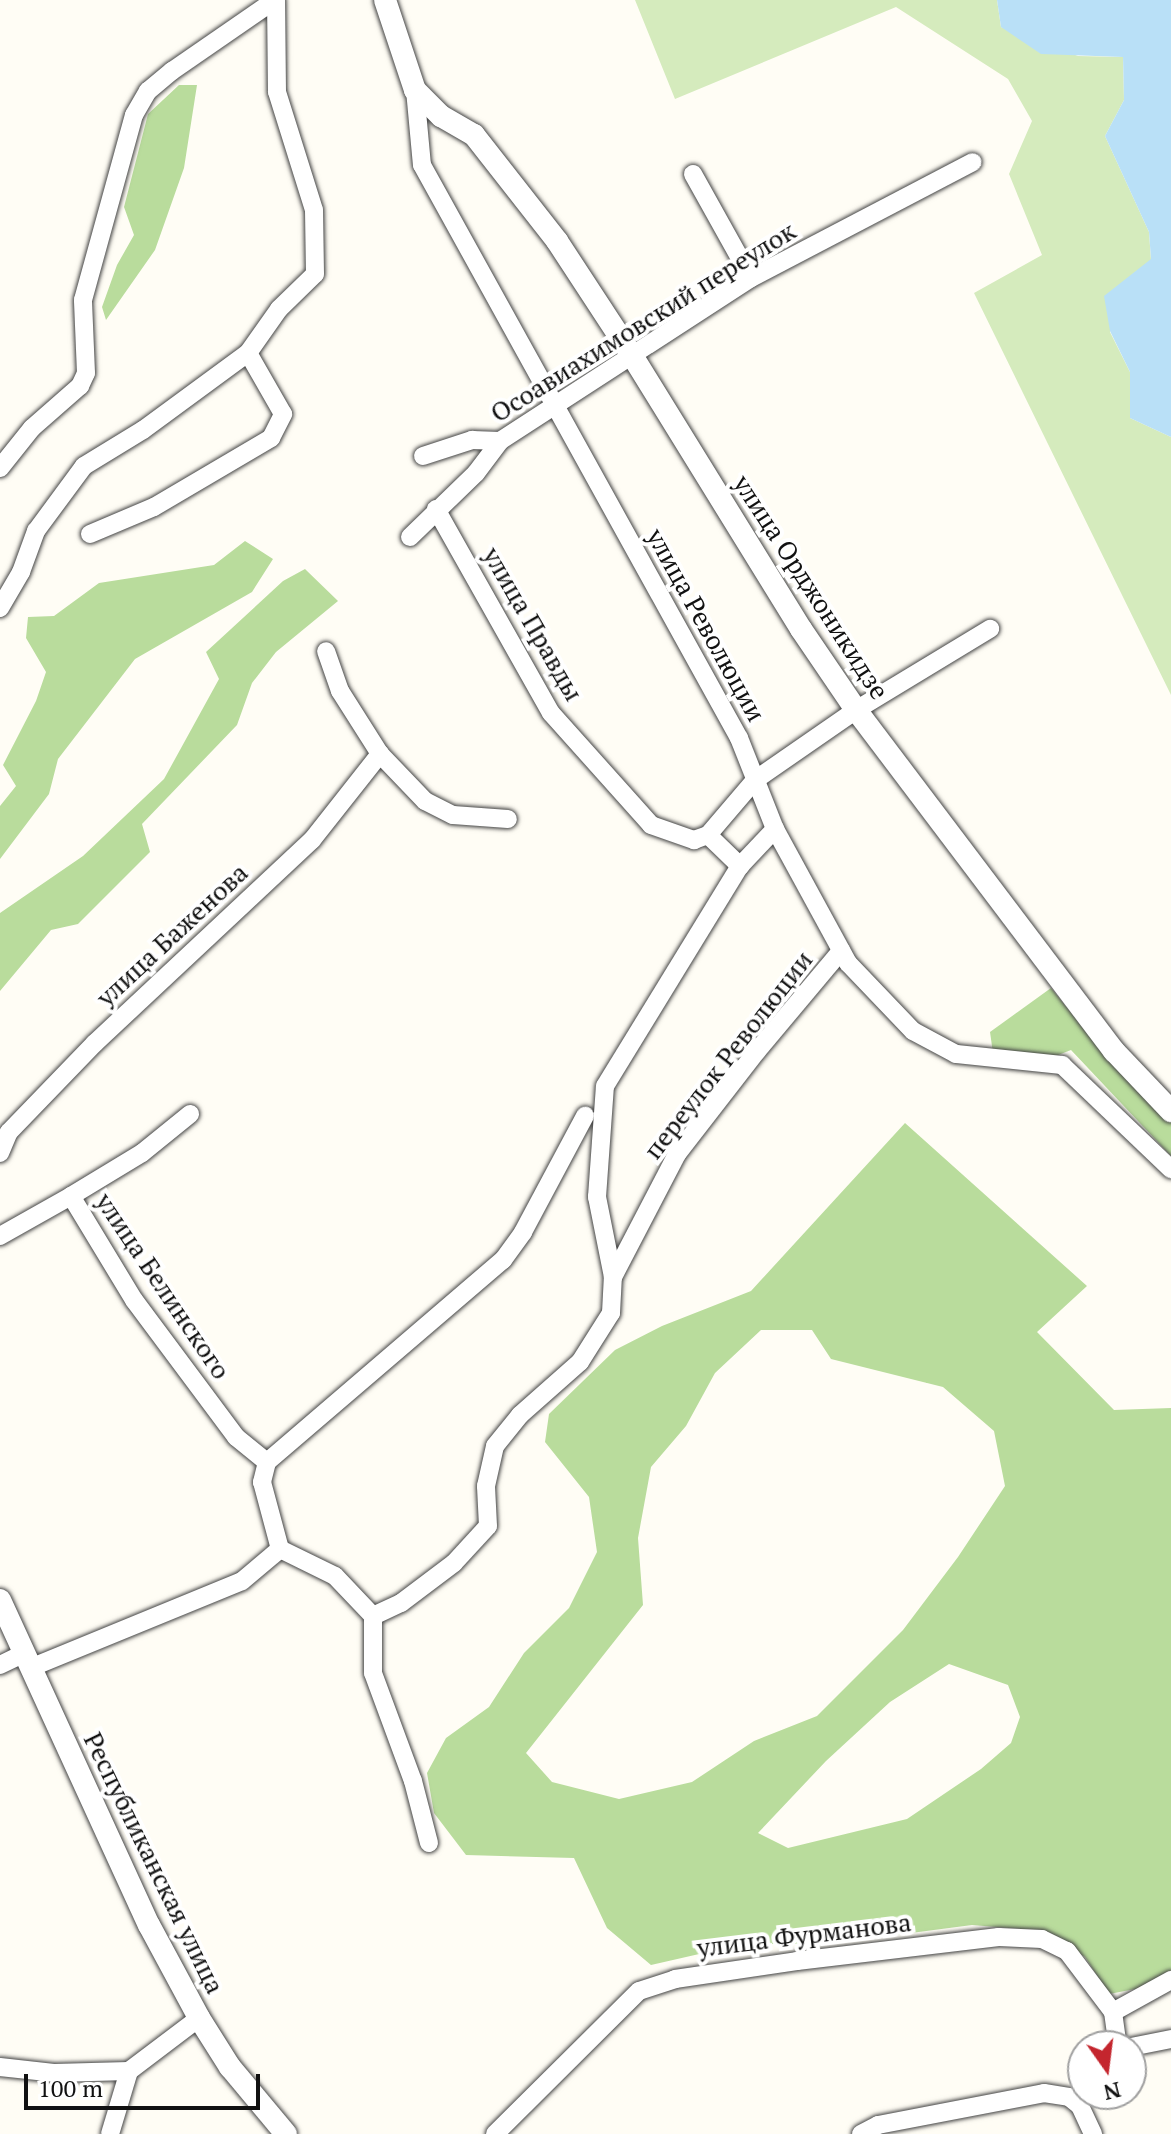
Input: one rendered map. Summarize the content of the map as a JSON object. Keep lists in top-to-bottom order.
{
  "streets": {
    "street": [
      "Осоавиахимовский переулок",
      "улица Орджоникидзе",
      "улица Правды",
      "улица Революции",
      "улица Баженова",
      "переулок Революции",
      "улица Белинского",
      "Республиканская улица",
      "улица Фурманова"
    ]
  },
  "crossings": [
    ["Осоавиахимовский переулок", "улица Орджоникидзе"],
    ["Осоавиахимовский переулок", "улица Правды"],
    ["Осоавиахимовский переулок", "улица Революции"],
    ["улица Орджоникидзе", "улица Революции"],
    ["улица Революции", "переулок Революции"]
  ],
  "scale_bar": "100 m",
  "north": "bottom"
}
